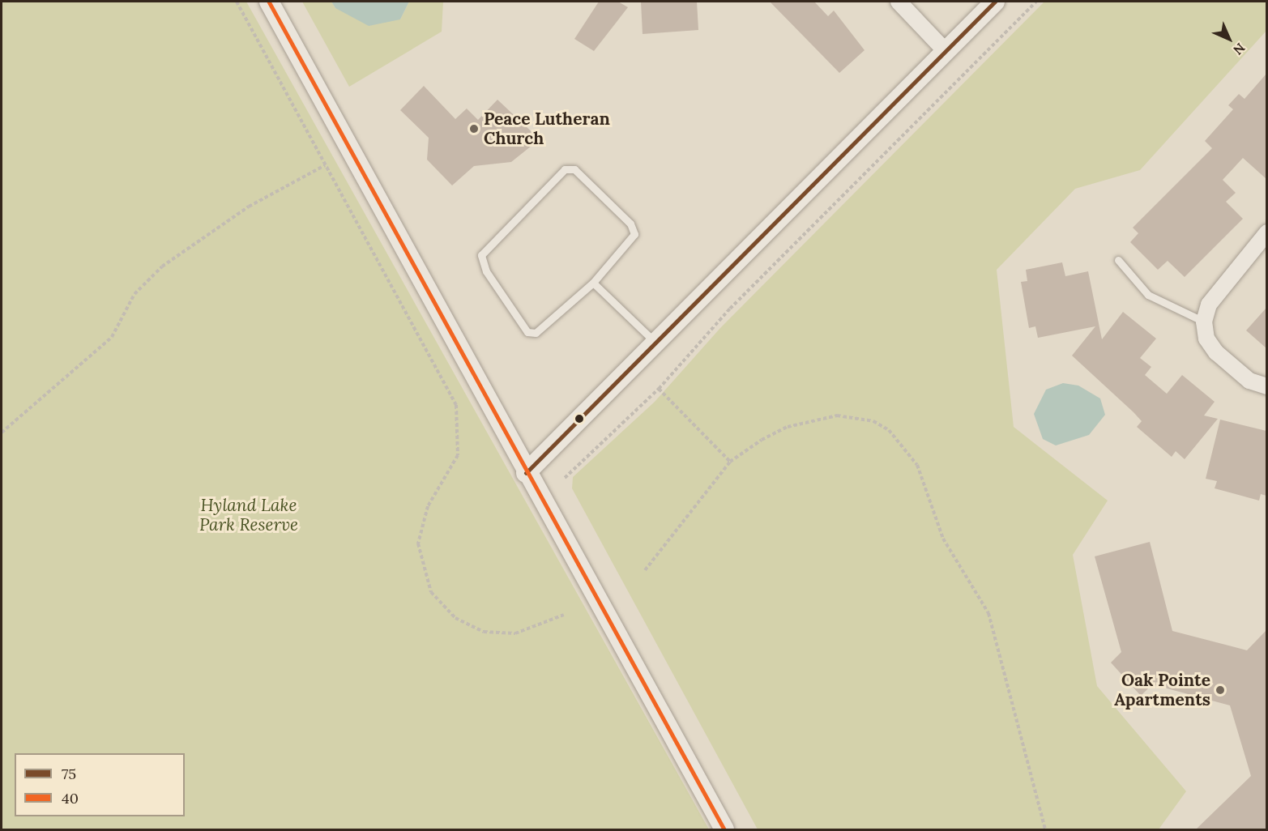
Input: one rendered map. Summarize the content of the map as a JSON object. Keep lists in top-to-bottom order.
{
  "parks": ["Hyland Lake Park Reserve"],
  "places": ["Peace Lutheran Church", "Oak Pointe Apartments"],
  "lines": ["transit line 75", "transit line 40"],
  "legend": ["75", "40"],
  "north": "bottom right"
}
